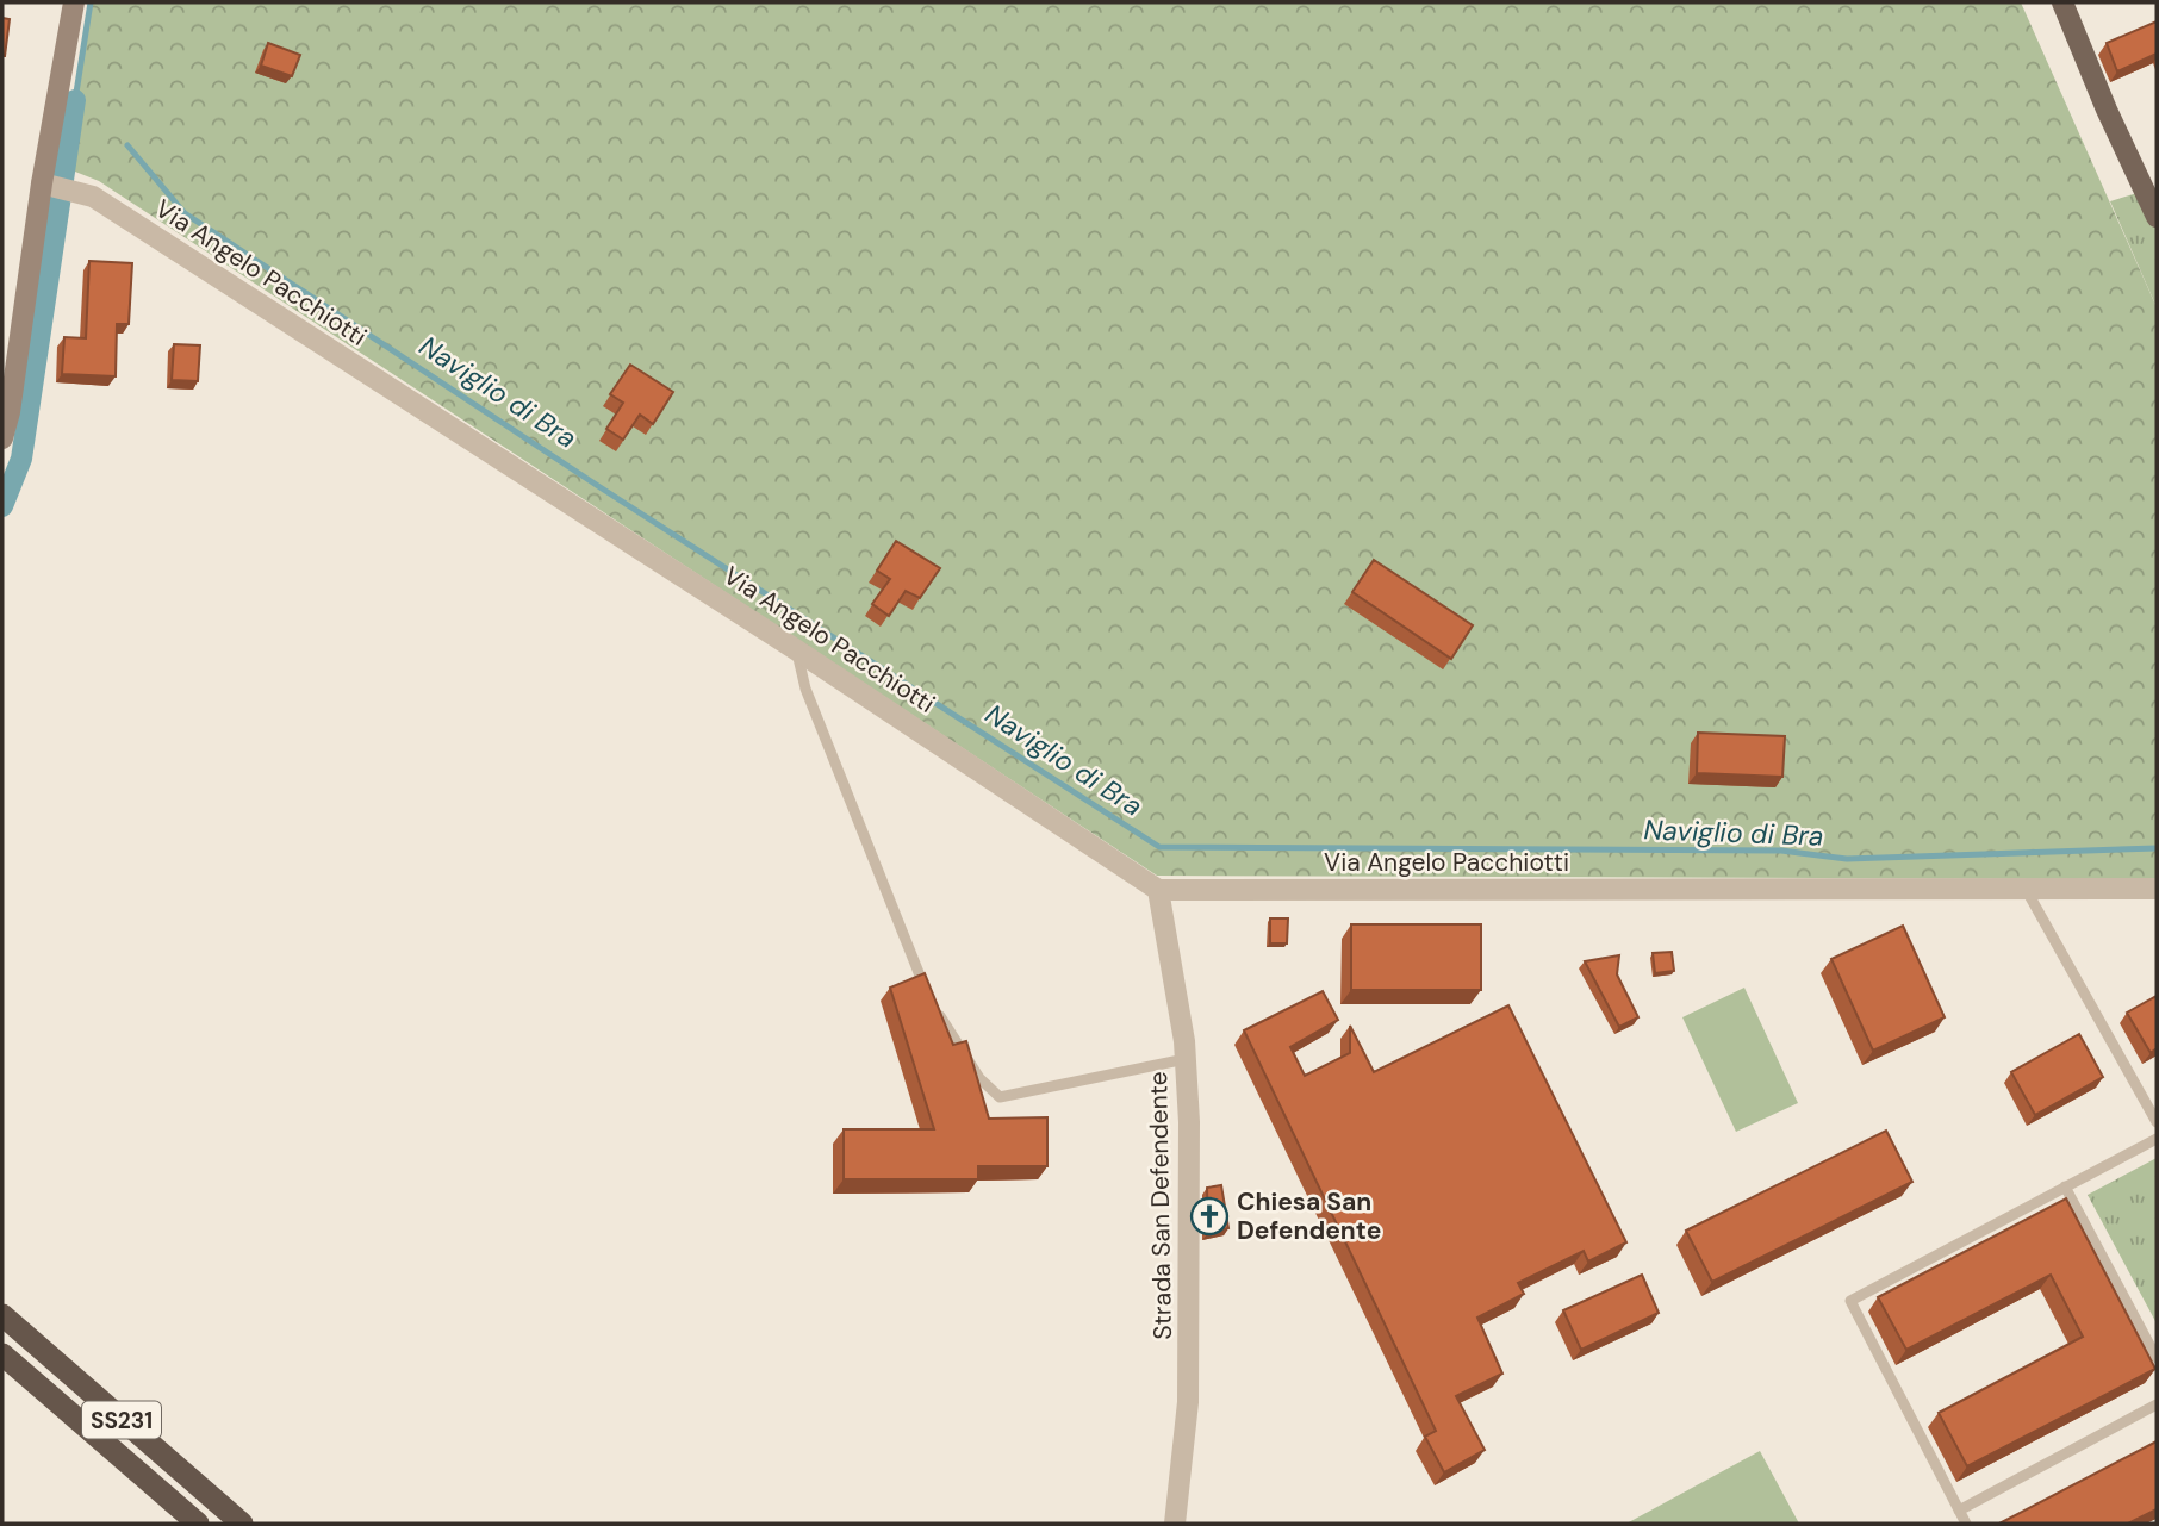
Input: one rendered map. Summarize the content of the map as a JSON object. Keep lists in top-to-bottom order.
{
  "streets": {
    "highway": ["SS231"],
    "street": ["Via Angelo Pacchiotti", "Strada San Defendente"]
  },
  "crossings": [
    ["Via Angelo Pacchiotti", "Strada San Defendente"]
  ],
  "water": ["Naviglio di Bra"],
  "places": {
    "church": ["Chiesa San Defendente"]
  }
}
